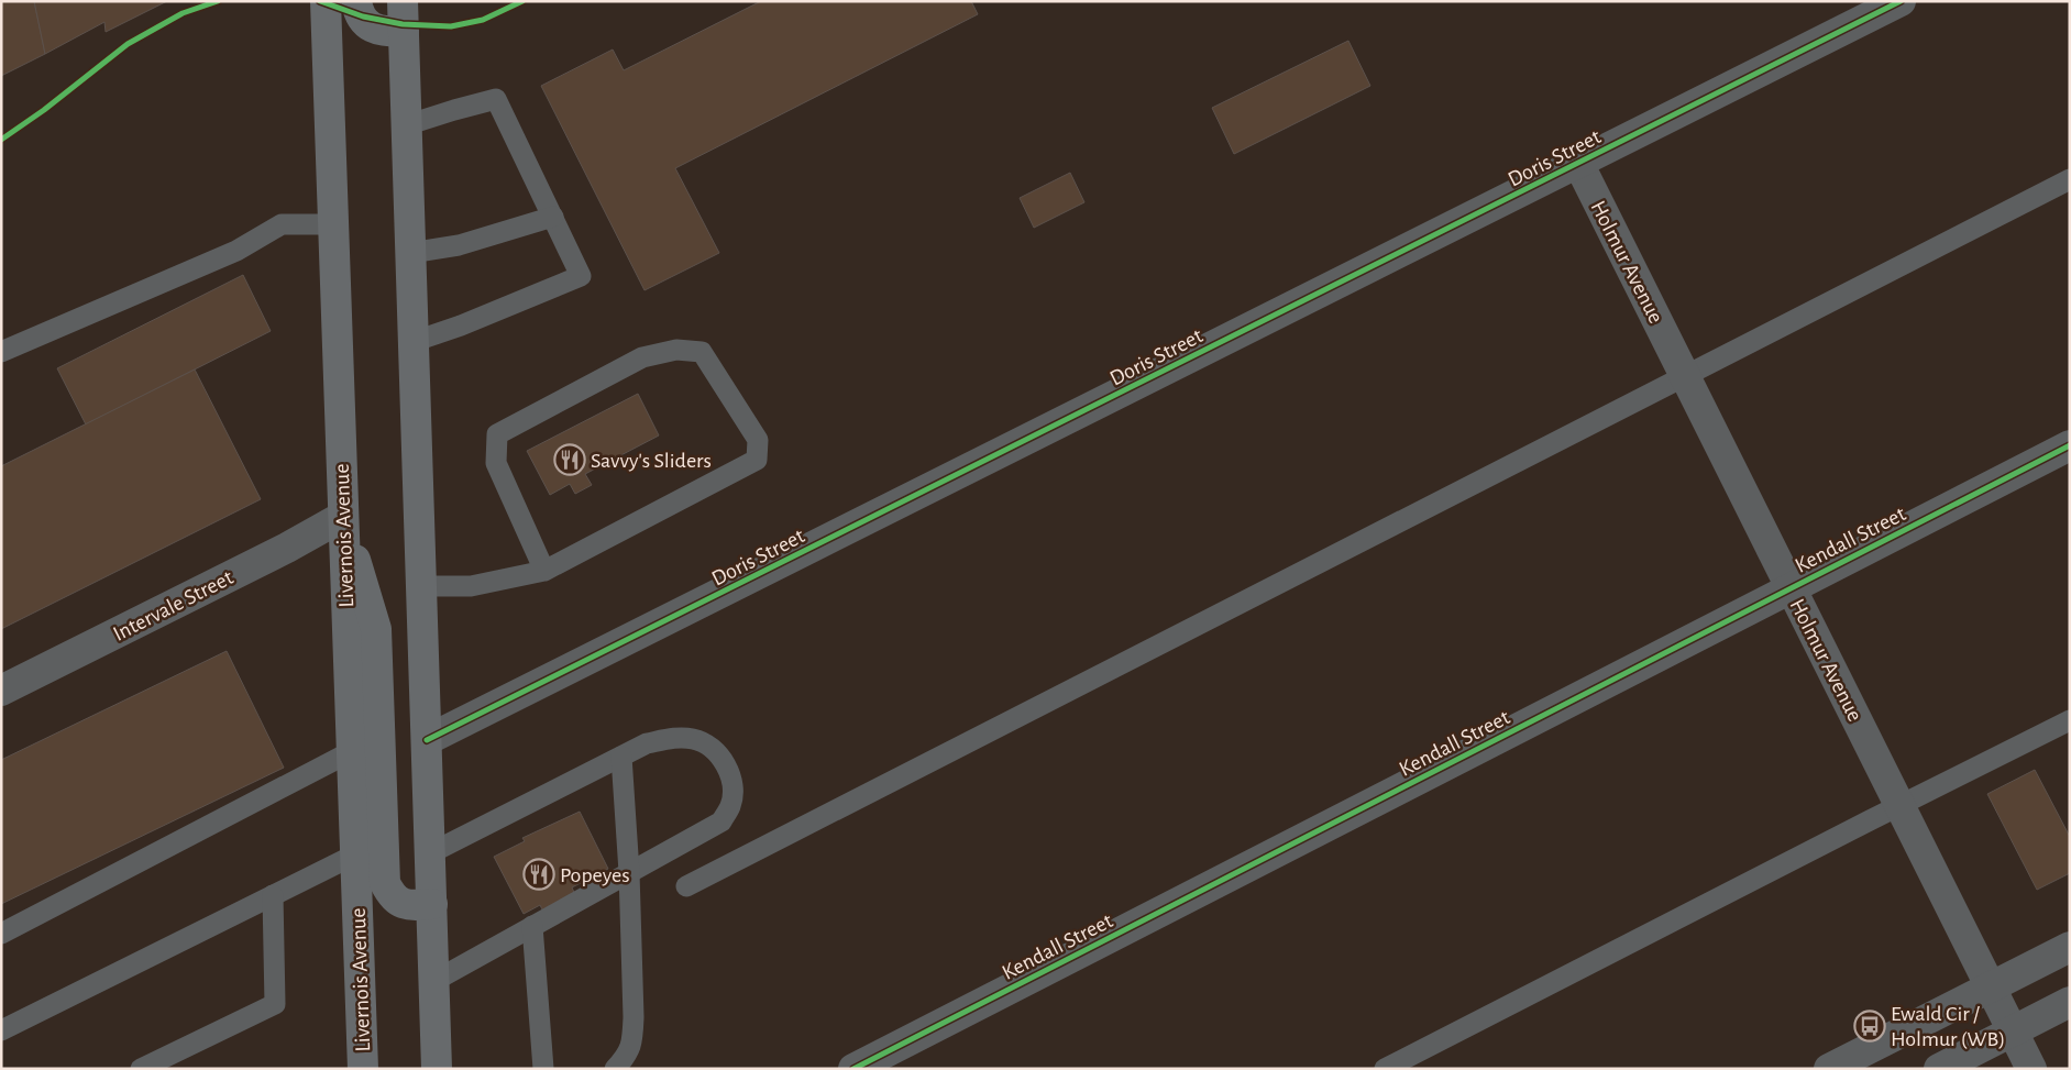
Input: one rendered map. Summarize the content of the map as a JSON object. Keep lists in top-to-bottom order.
{
  "streets": {
    "main road": ["Livernois Avenue"],
    "street": [
      "Doris Street",
      "Holmur Avenue",
      "Kendall Street",
      "Intervale Street"
    ]
  },
  "crossings": [
    ["Doris Street", "Holmur Avenue"],
    ["Holmur Avenue", "Kendall Street"],
    ["Livernois Avenue", "Intervale Street"]
  ],
  "places": {
    "restaurant": ["Savvy's Sliders", "Popeyes"],
    "bus stop": ["Ewald Cir / Holmur (WB)"]
  }
}
